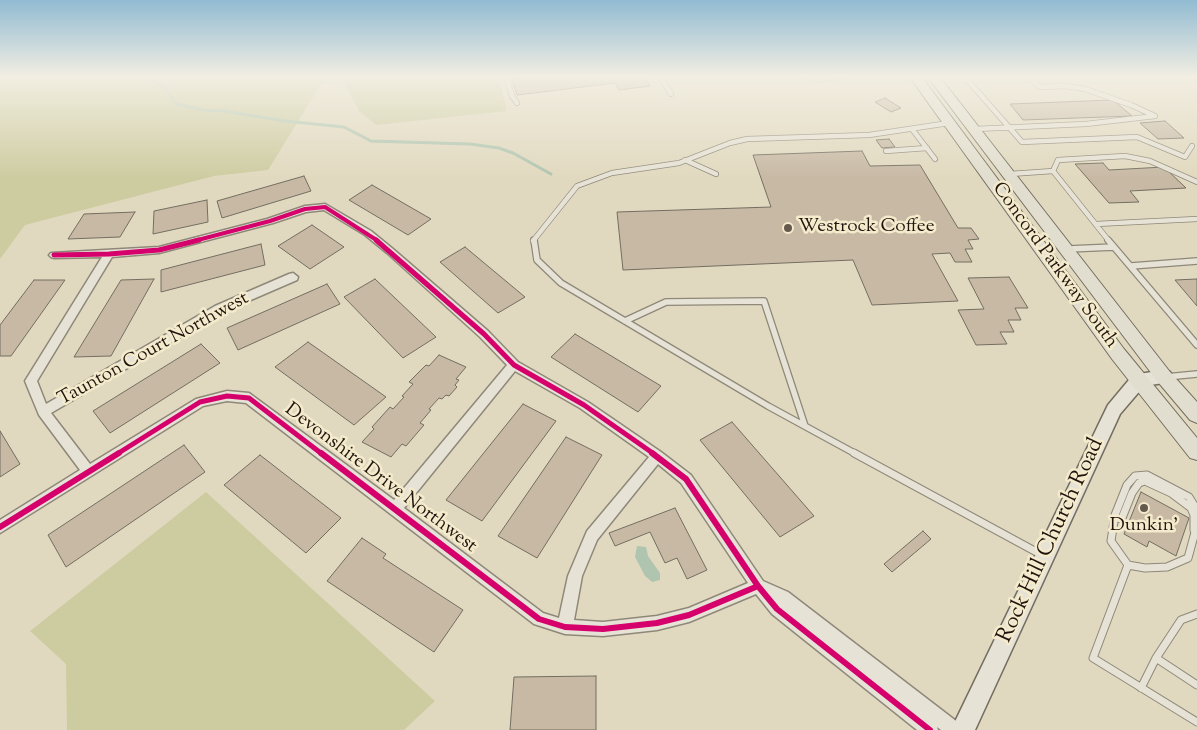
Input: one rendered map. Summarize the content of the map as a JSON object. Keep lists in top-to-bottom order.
{
  "streets": {
    "main road": ["Concord Parkway South", "Rock Hill Church Road"],
    "street": ["Taunton Court Northwest", "Devonshire Drive Northwest"]
  },
  "crossings": [
    ["Concord Parkway South", "Rock Hill Church Road"]
  ],
  "places": ["Westrock Coffee", "Dunkin'"]
}
